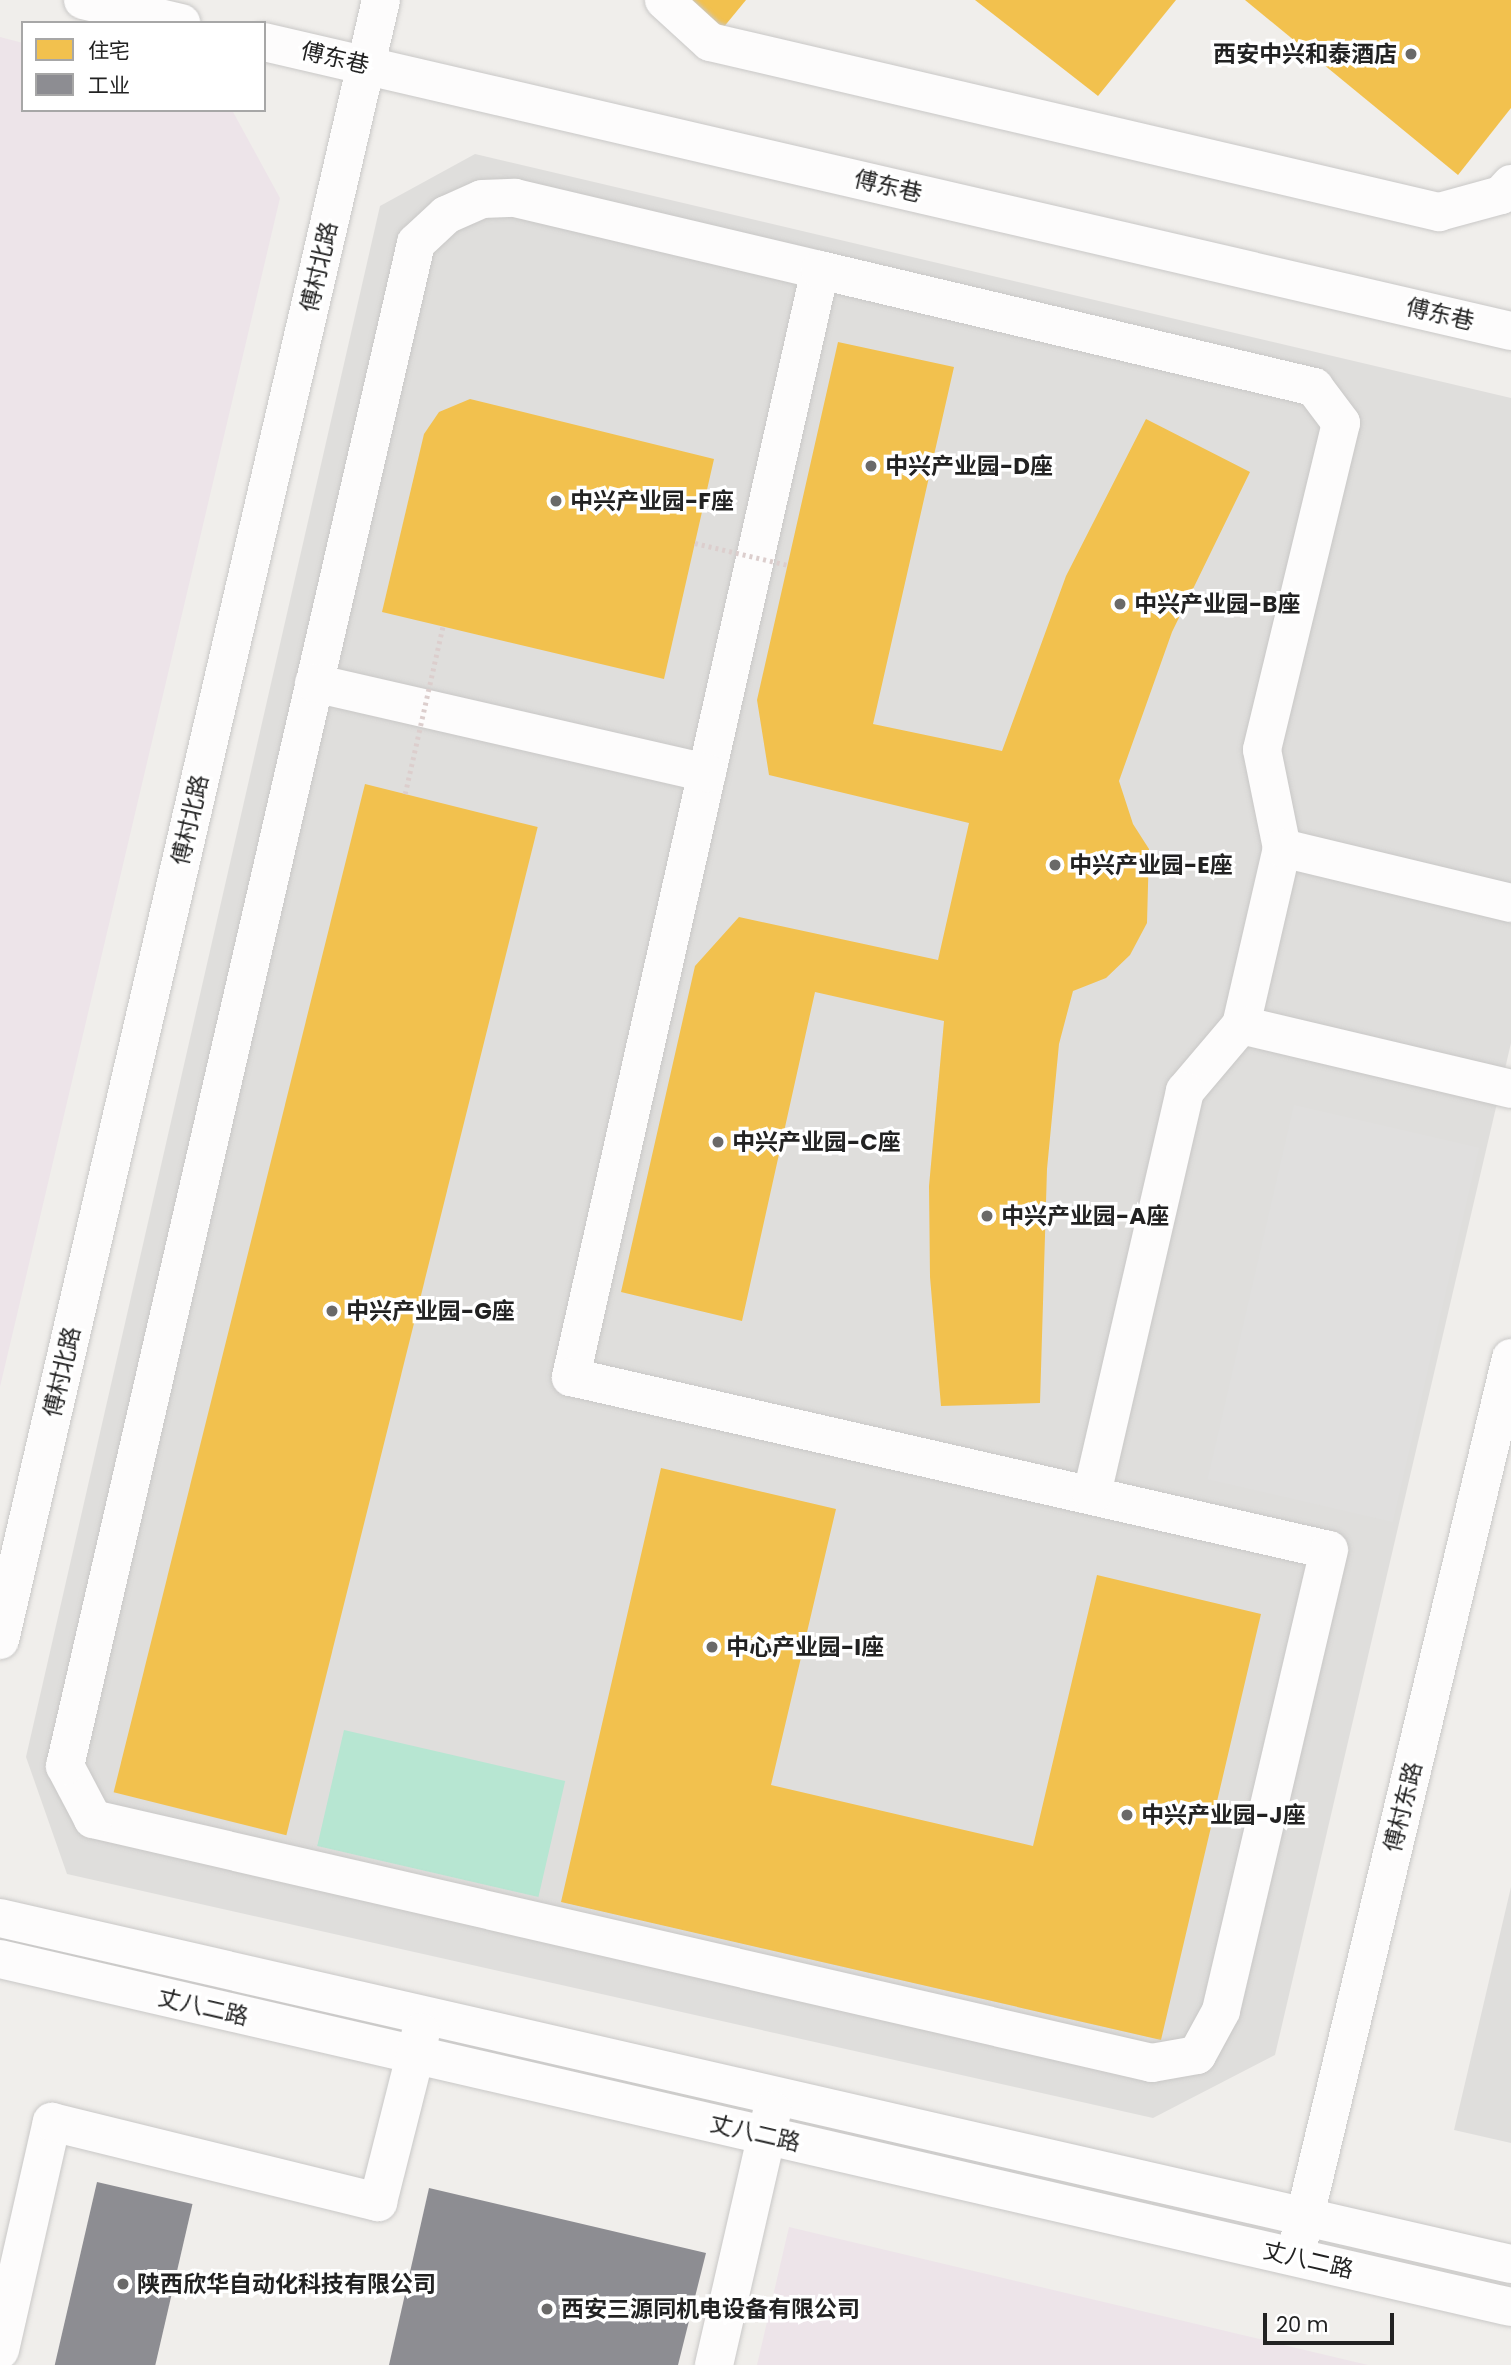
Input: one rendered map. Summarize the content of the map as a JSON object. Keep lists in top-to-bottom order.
{
  "streets": {
    "street": [
      "傅东巷",
      "傅村北路",
      "傅村东路",
      "丈八二路"
    ]
  },
  "crossings": [
    ["傅东巷", "傅村北路"],
    ["傅村东路", "丈八二路"]
  ],
  "places": [
    "西安中兴和泰酒店",
    "中兴产业园-D座",
    "中兴产业园-F座",
    "中兴产业园-B座",
    "中兴产业园-E座",
    "中兴产业园-C座",
    "中兴产业园-A座",
    "中兴产业园-G座",
    "中心产业园-I座",
    "中兴产业园-J座",
    "陕西欣华自动化科技有限公司",
    "西安三源同机电设备有限公司"
  ],
  "legend": ["住宅", "工业"],
  "scale_bar": "20 m"
}
